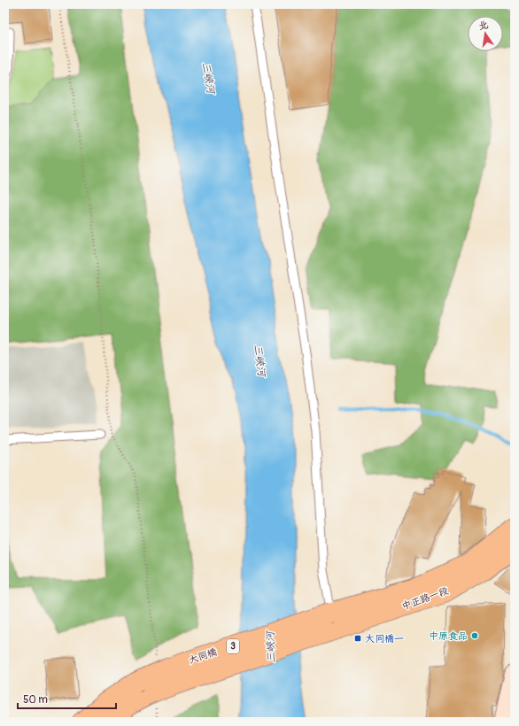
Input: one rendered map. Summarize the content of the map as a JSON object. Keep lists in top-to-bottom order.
{
  "streets": {
    "main road": ["中正路一段", "3", "大同橋"]
  },
  "crossings": [
    ["中正路一段", "大同橋"],
    ["3", "大同橋"]
  ],
  "water": ["三峽河"],
  "places": {
    "other": ["中原食品"],
    "transit": ["大同橋一"]
  },
  "scale_bar": "50 m",
  "north": "top"
}
